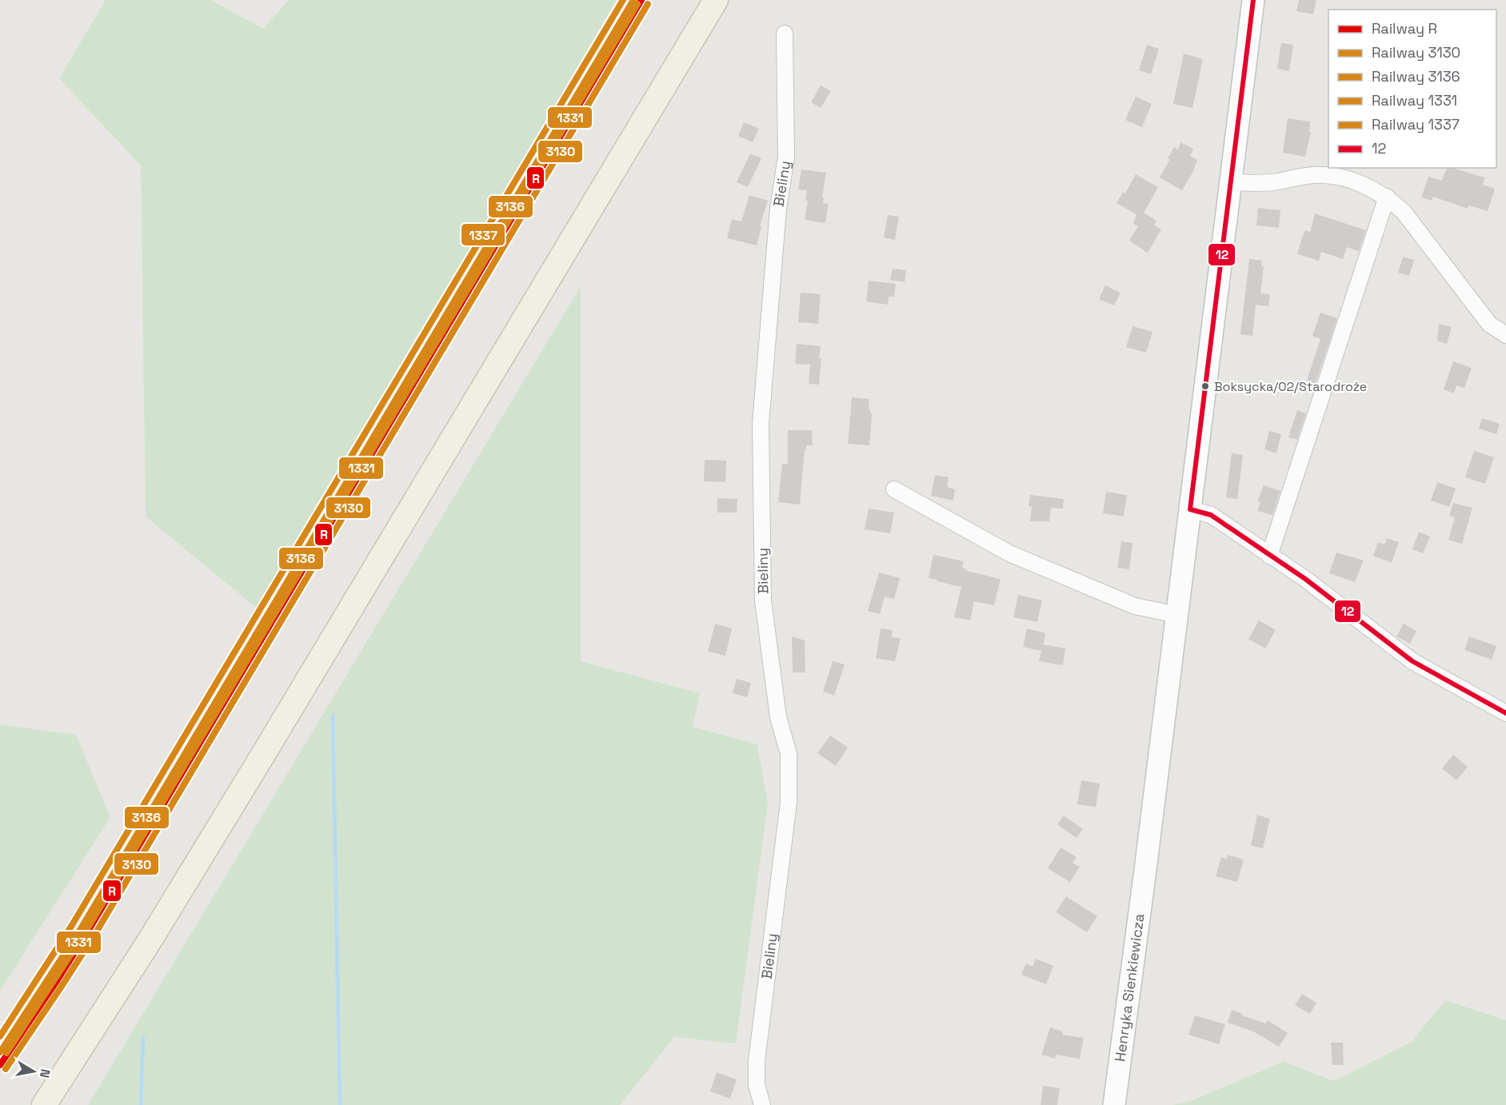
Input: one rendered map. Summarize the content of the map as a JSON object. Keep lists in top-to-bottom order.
{
  "streets": {
    "main road": ["Henryka Sienkiewicza"],
    "street": ["Bieliny"]
  },
  "places": ["Boksycka/02/Starodroże"],
  "lines": [
    "rail line R",
    "rail line 3136",
    "rail line 1337",
    "transit line 12",
    "rail line 3130",
    "rail line 1331"
  ],
  "legend": [
    "Railway R",
    "Railway 3130",
    "Railway 3136",
    "Railway 1331",
    "Railway 1337",
    "12"
  ],
  "north": "right"
}
